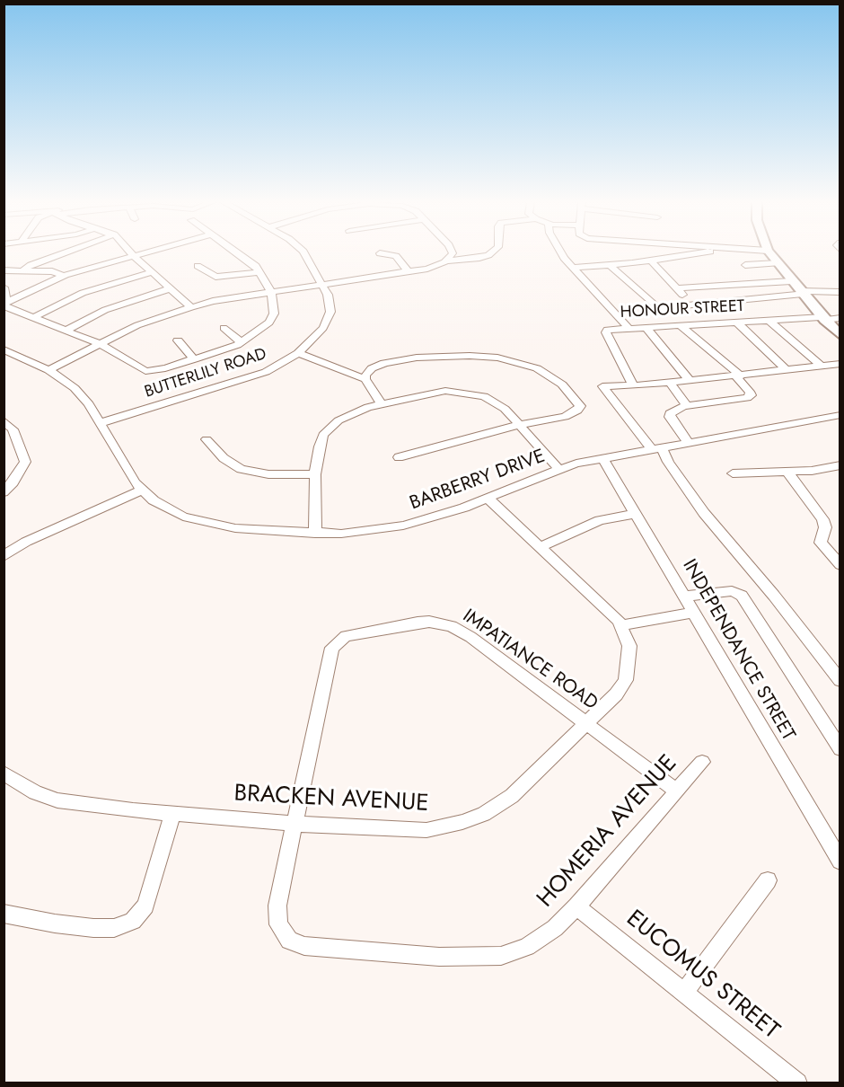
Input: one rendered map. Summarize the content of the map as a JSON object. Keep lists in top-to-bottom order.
{
  "streets": {
    "street": [
      "HONOUR STREET",
      "BUTTERLILY ROAD",
      "BARBERRY DRIVE",
      "INDEPENDANCE STREET",
      "IMPATIANCE ROAD",
      "BRACKEN AVENUE",
      "HOMERIA AVENUE",
      "EUCOMUS STREET"
    ]
  },
  "crossings": [
    ["BUTTERLILY ROAD", "BARBERRY DRIVE"],
    ["BARBERRY DRIVE", "INDEPENDANCE STREET"],
    ["IMPATIANCE ROAD", "BRACKEN AVENUE"],
    ["IMPATIANCE ROAD", "HOMERIA AVENUE"],
    ["BRACKEN AVENUE", "HOMERIA AVENUE"],
    ["HOMERIA AVENUE", "EUCOMUS STREET"]
  ]
}
